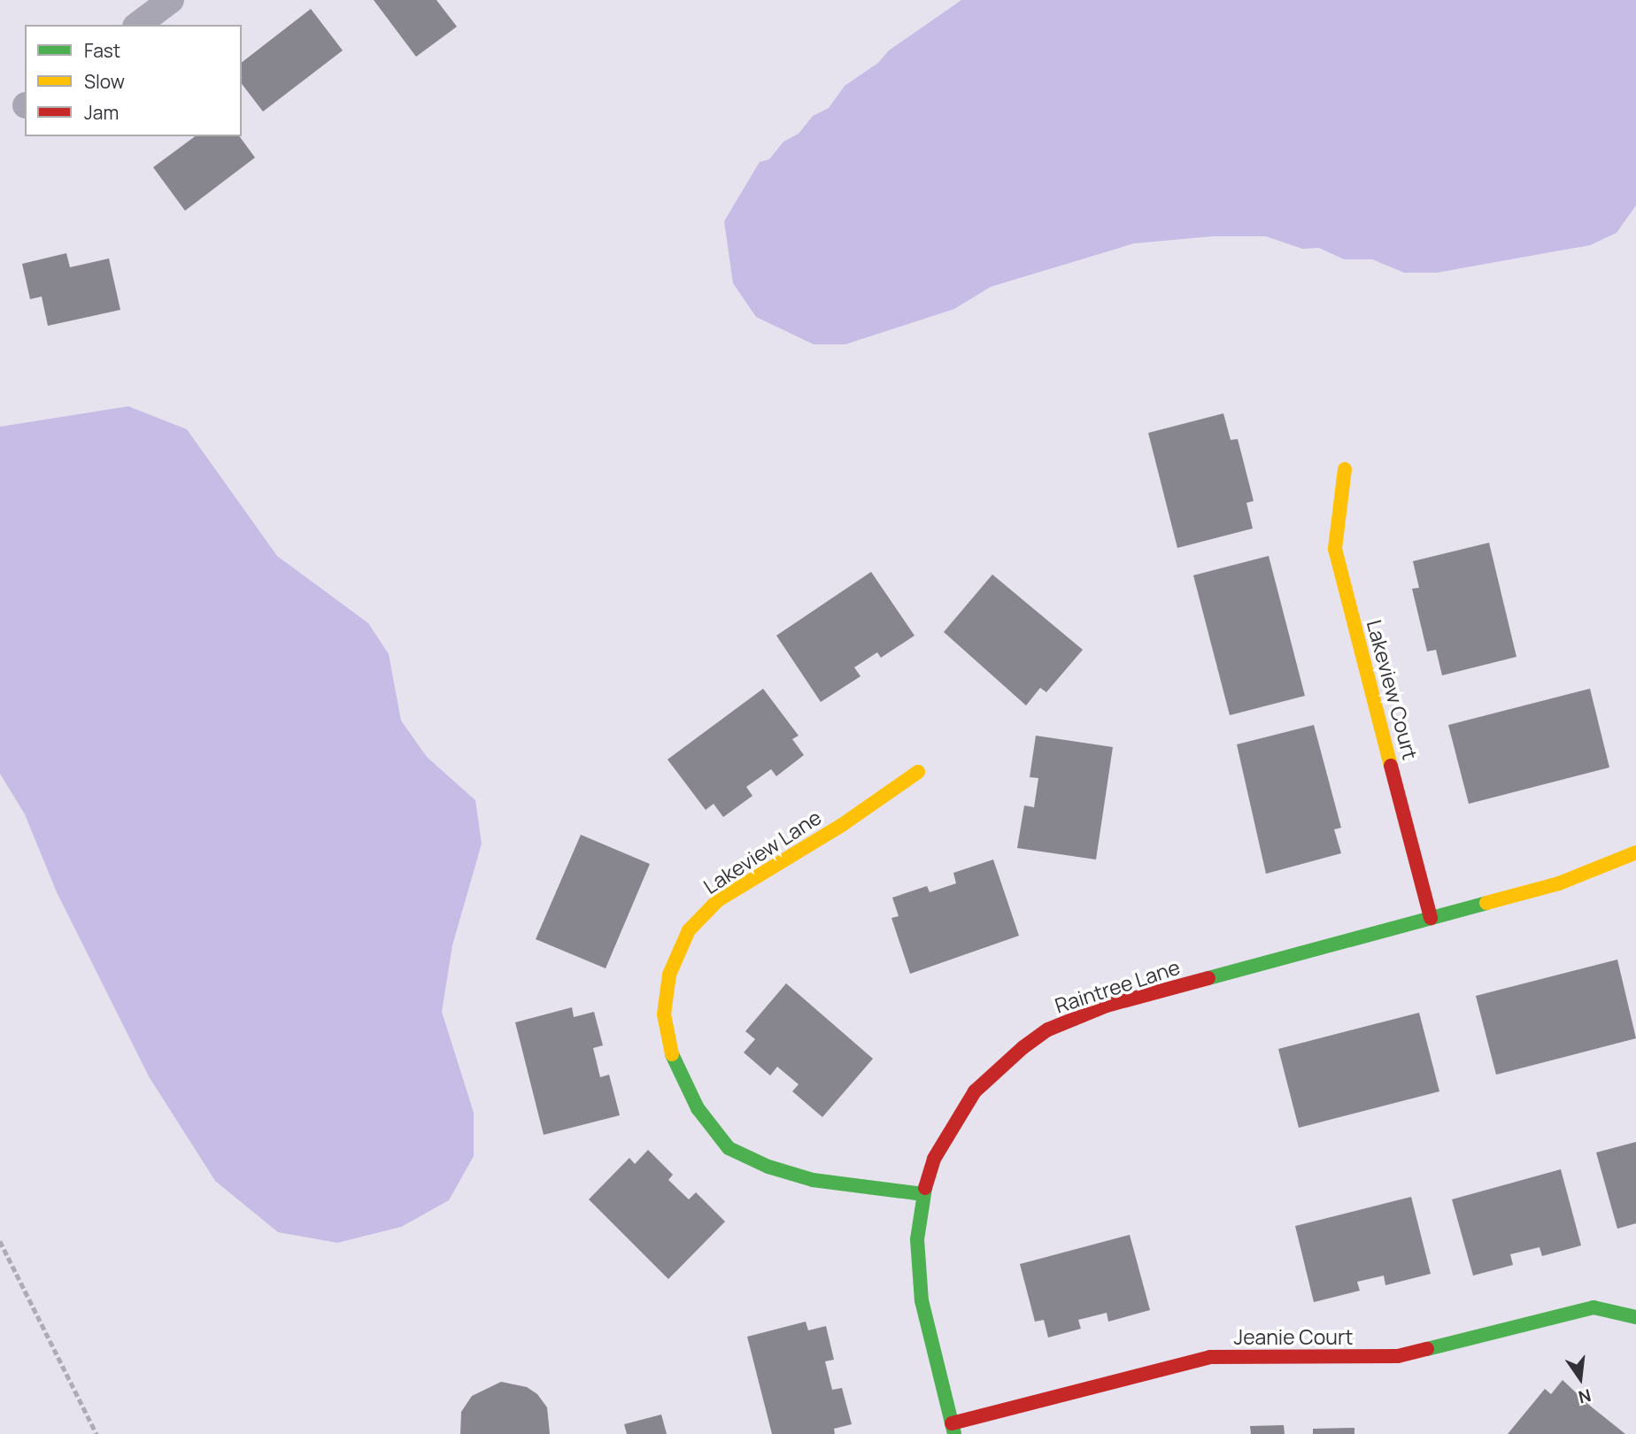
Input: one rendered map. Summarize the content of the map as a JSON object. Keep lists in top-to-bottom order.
{
  "streets": {
    "street": [
      "Lakeview Court",
      "Lakeview Lane",
      "Raintree Lane",
      "Jeanie Court"
    ]
  },
  "crossings": [
    ["Lakeview Court", "Raintree Lane"],
    ["Lakeview Lane", "Raintree Lane"],
    ["Raintree Lane", "Jeanie Court"]
  ],
  "legend": ["Fast", "Slow", "Jam"],
  "north": "bottom"
}
